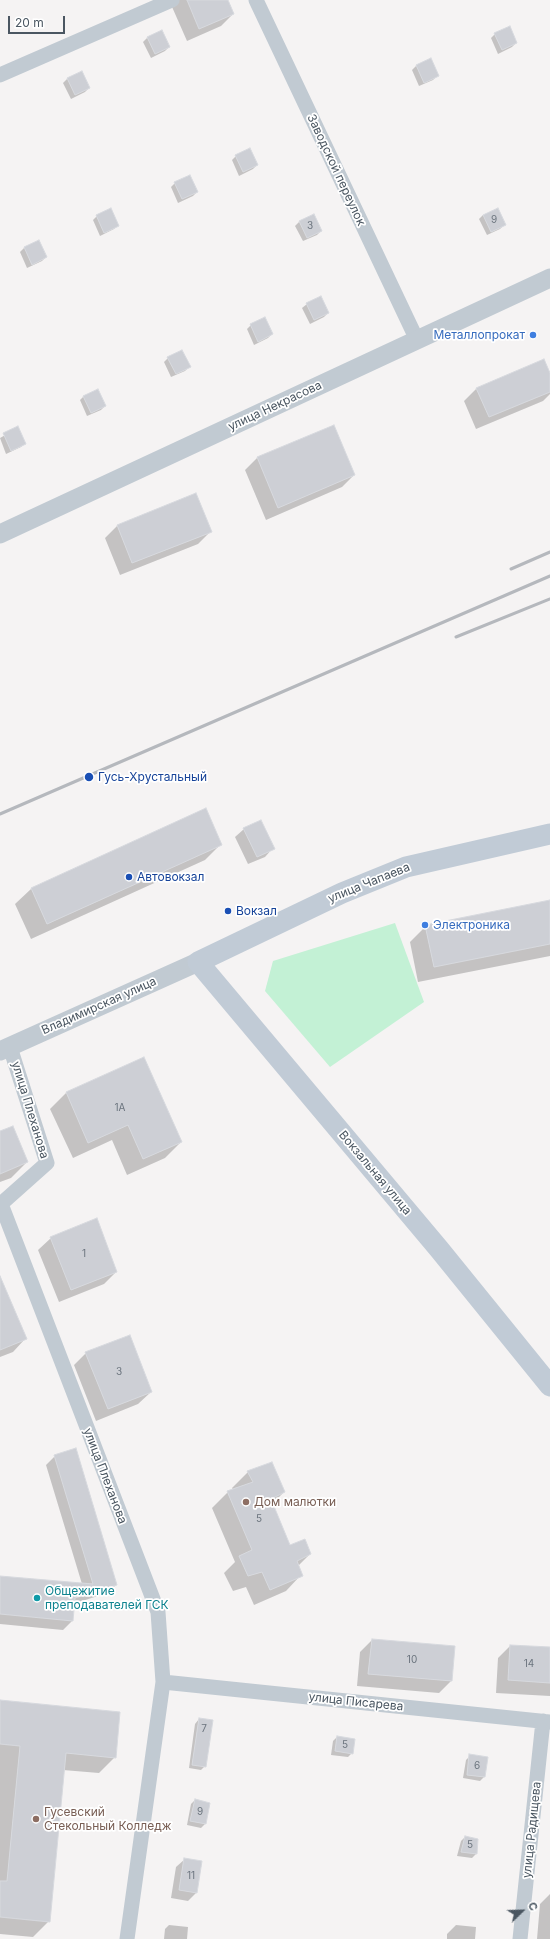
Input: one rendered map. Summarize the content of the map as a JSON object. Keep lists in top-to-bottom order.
{
  "streets": {
    "main road": ["улица Чапаева", "Вокзальная улица"],
    "street": [
      "Заводской переулок",
      "улица Некрасова",
      "Владимирская улица",
      "улица Плеханова",
      "улица Писарева",
      "улица Радищева"
    ]
  },
  "crossings": [
    ["Заводской переулок", "улица Некрасова"],
    ["улица Чапаева", "Владимирская улица"],
    ["улица Чапаева", "Вокзальная улица"],
    ["Владимирская улица", "улица Плеханова"],
    ["Владимирская улица", "Вокзальная улица"],
    ["улица Плеханова", "улица Писарева"],
    ["улица Писарева", "улица Радищева"]
  ],
  "places": [
    "Металлопрокат",
    "Гусь-Хрустальный",
    "Автовокзал",
    "Вокзал",
    "Электроника",
    "Дом малютки",
    "Общежитие преподавателей ГСК",
    "Гусевский Стекольный Колледж"
  ],
  "house_numbers": [
    "9",
    "3",
    "1А",
    "1",
    "3",
    "5",
    "10",
    "14",
    "7",
    "5",
    "6",
    "9",
    "5",
    "11"
  ],
  "scale_bar": "20 m",
  "north": "top right"
}
